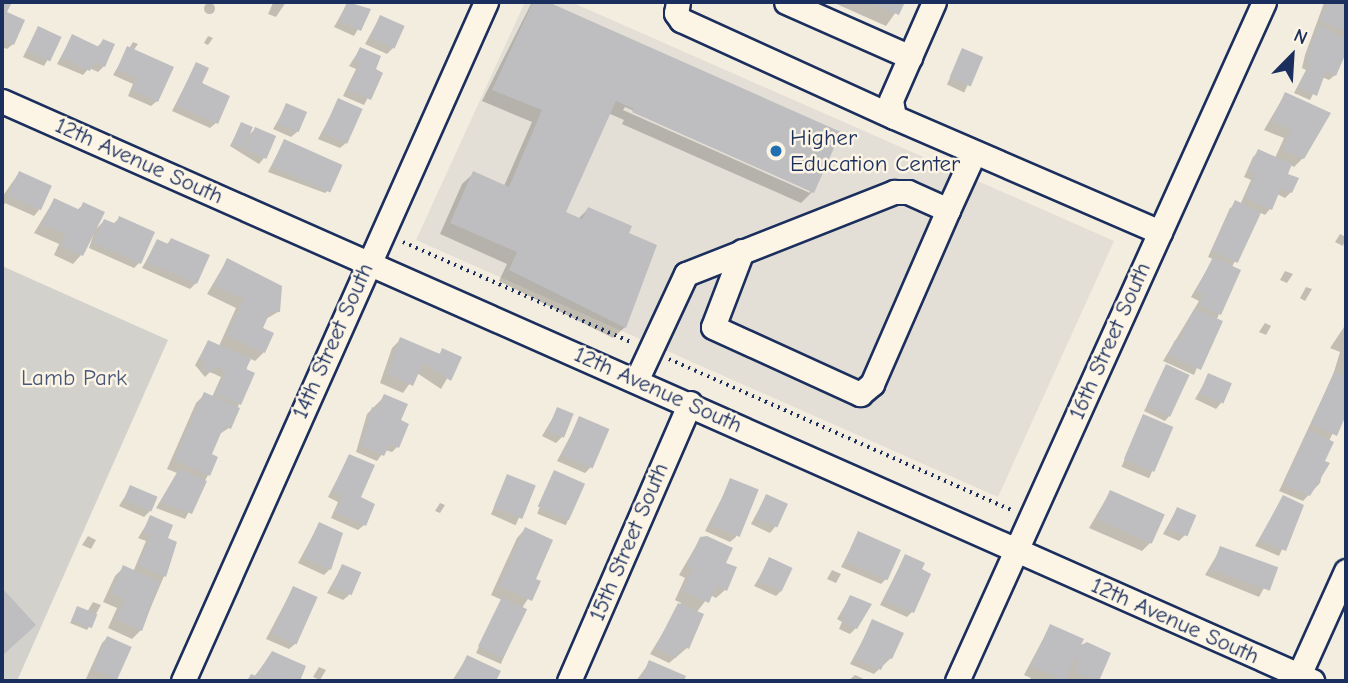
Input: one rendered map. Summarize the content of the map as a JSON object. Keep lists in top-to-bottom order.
{
  "streets": {
    "street": [
      "12th Avenue South",
      "14th Street South",
      "16th Street South",
      "15th Street South"
    ]
  },
  "crossings": [
    ["12th Avenue South", "14th Street South"],
    ["12th Avenue South", "16th Street South"],
    ["12th Avenue South", "15th Street South"]
  ],
  "parks": ["Lamb Park"],
  "places": ["Higher Education Center"],
  "north": "top right"
}
